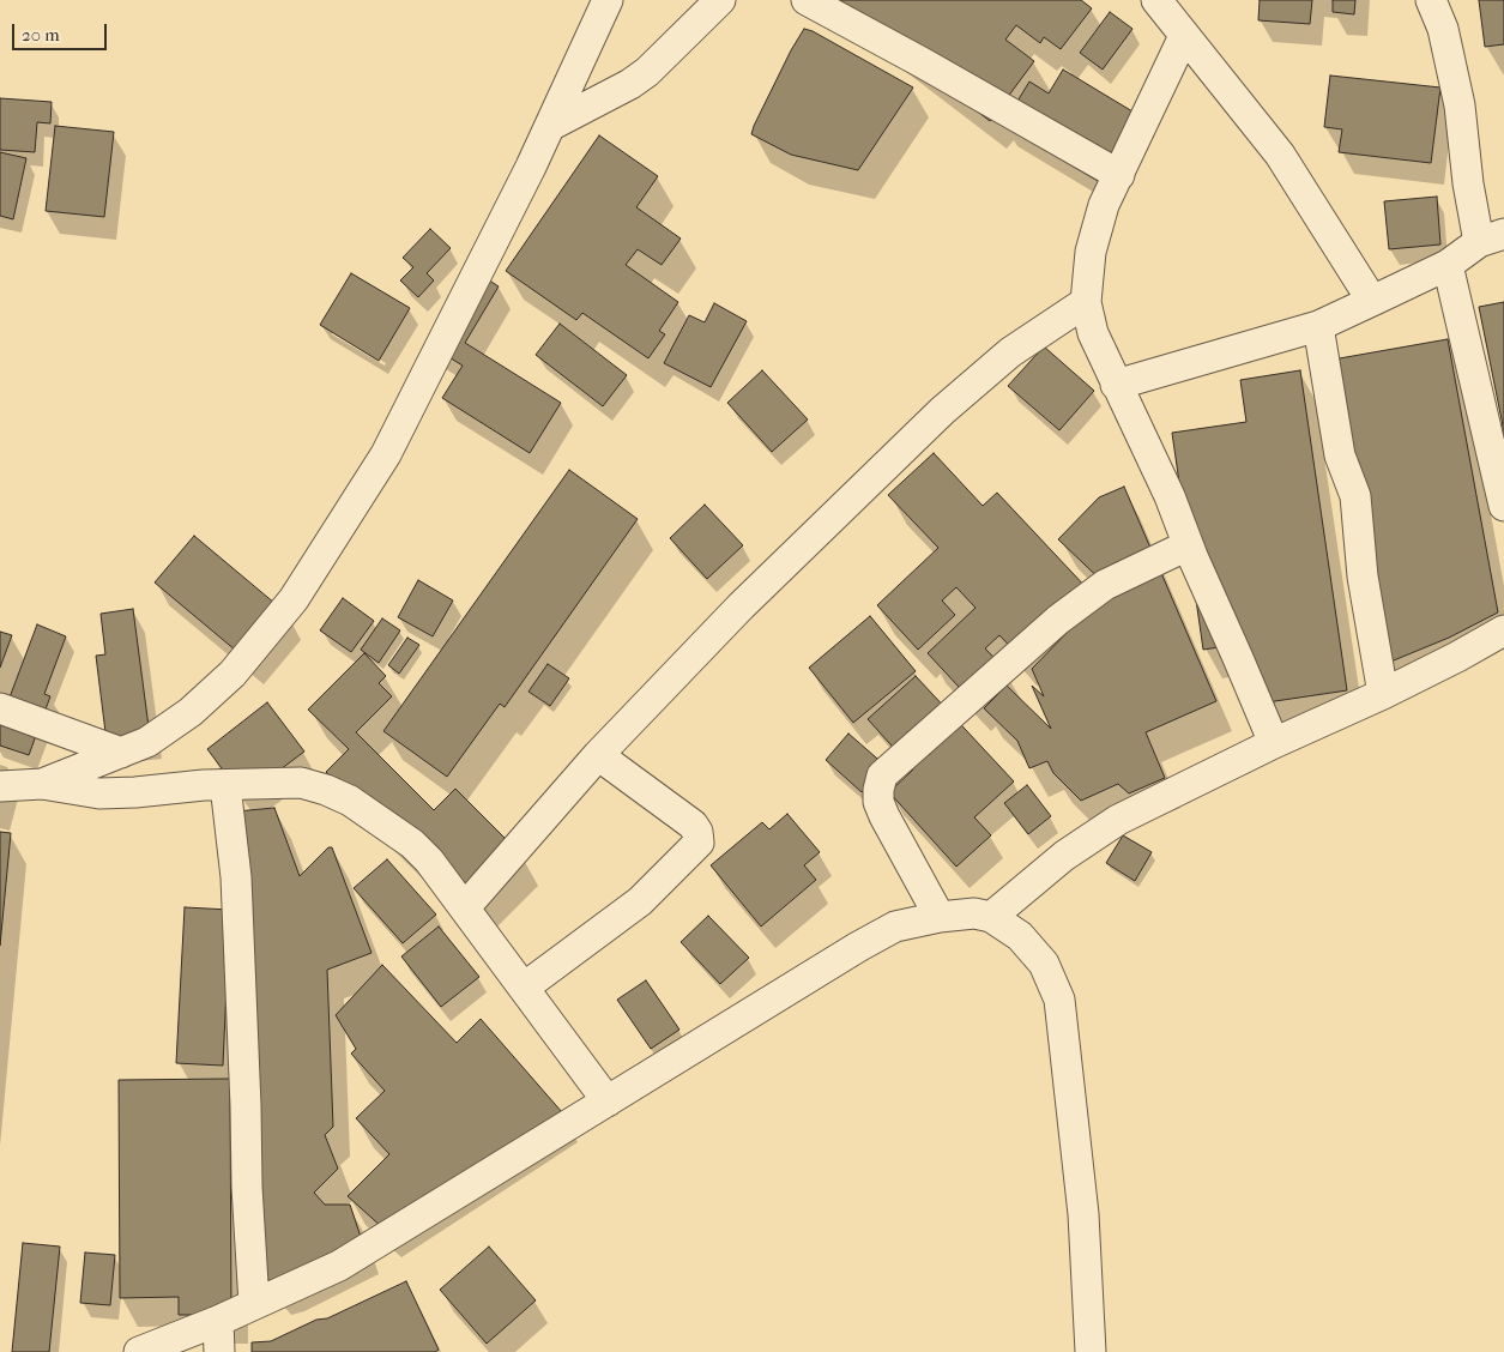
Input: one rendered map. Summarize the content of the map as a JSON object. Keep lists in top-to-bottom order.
{
  "scale_bar": "20 m"
}
